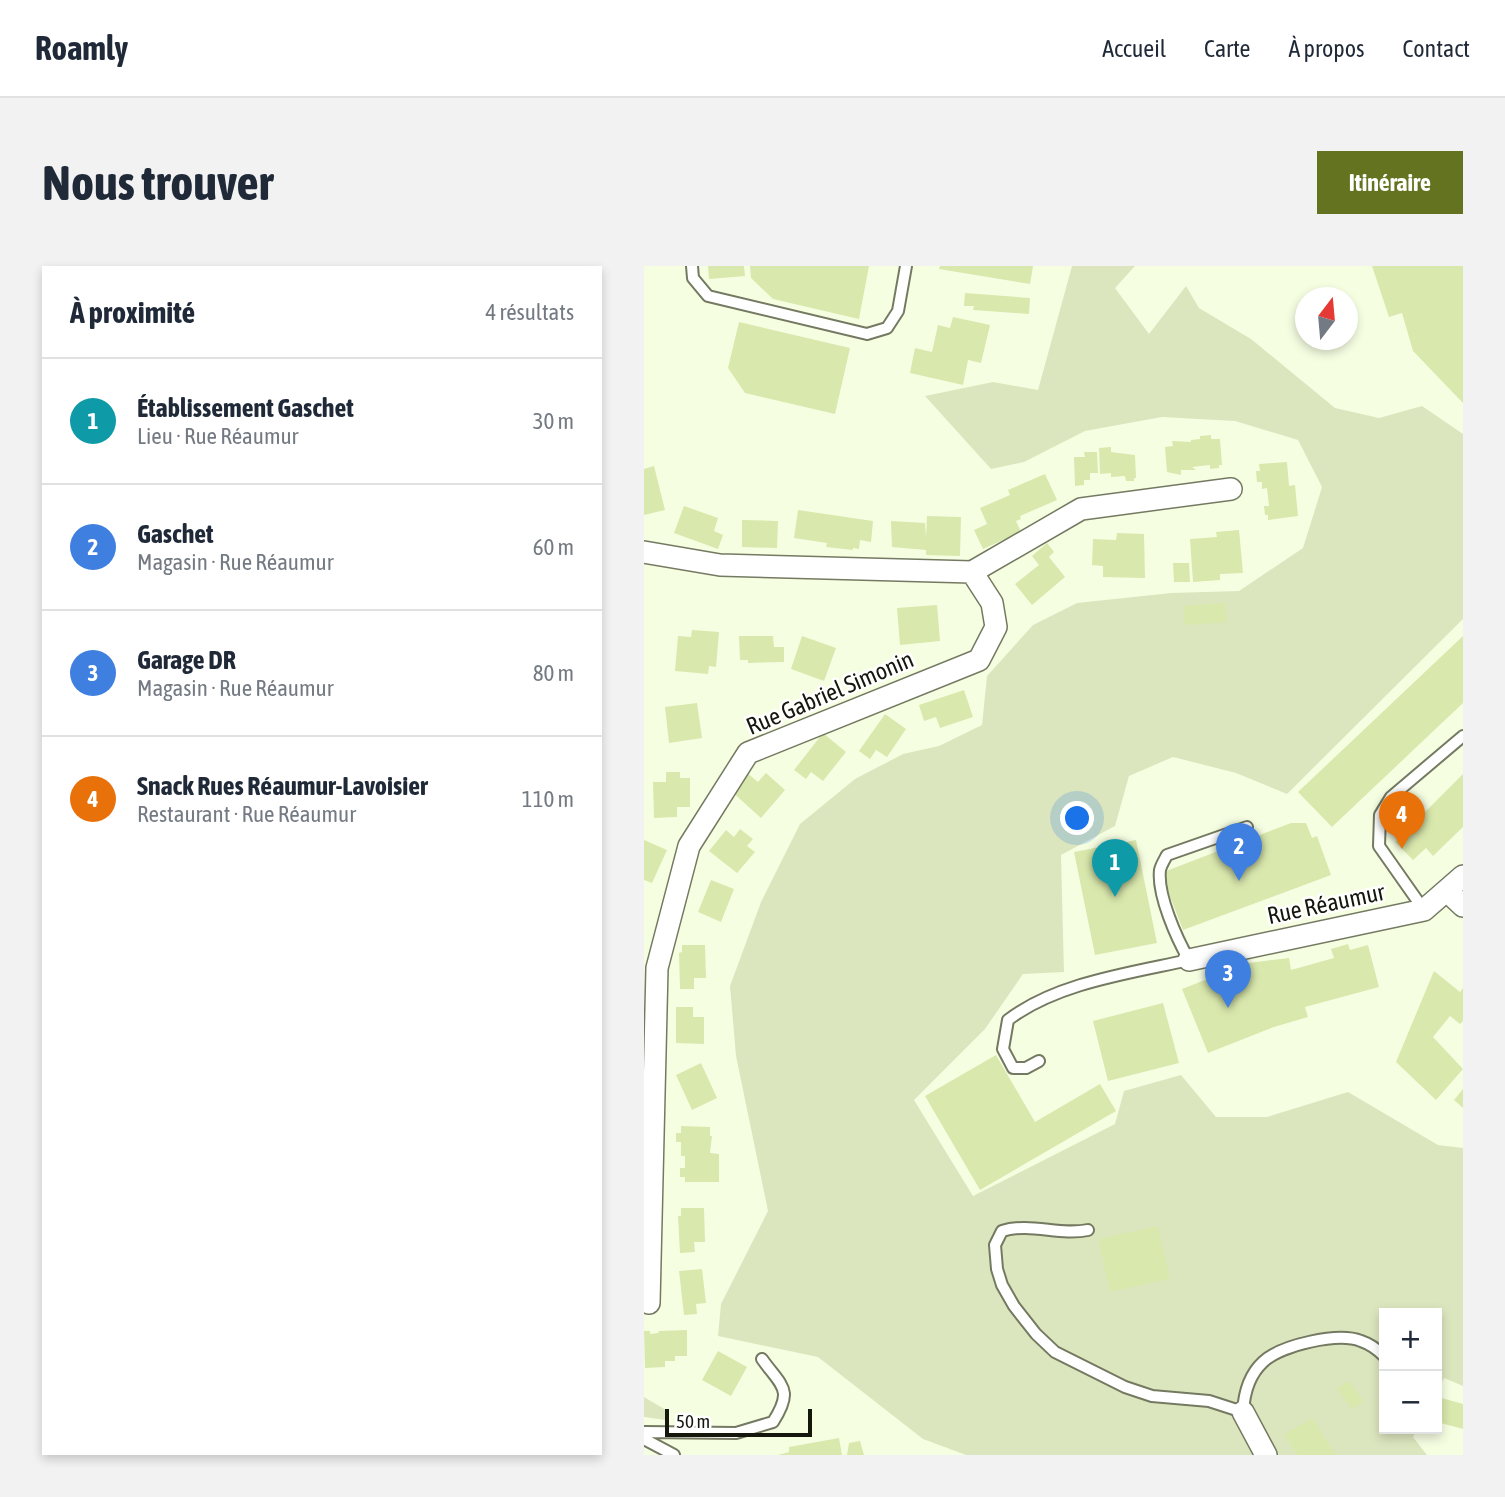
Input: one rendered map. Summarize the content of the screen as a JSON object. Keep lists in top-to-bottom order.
{
  "streets": {
    "street": ["Rue Gabriel Simonin", "Rue Réaumur"]
  },
  "scale_bar": "50 m",
  "north": "top",
  "page": {
    "header": "Roamly",
    "nav": [
      "Accueil",
      "Carte",
      "À propos",
      "Contact"
    ],
    "buttons": "Itinéraire",
    "title": "Nous trouver",
    "heading": ["À proximité", "4 résultats"],
    "list": [
      {
        "mark": "1",
        "name": "Établissement Gaschet",
        "note": "Lieu · Rue Réaumur",
        "value": "30 m"
      },
      {
        "mark": "2",
        "name": "Gaschet",
        "note": "Magasin · Rue Réaumur",
        "value": "60 m"
      },
      {
        "mark": "3",
        "name": "Garage DR",
        "note": "Magasin · Rue Réaumur",
        "value": "80 m"
      },
      {
        "mark": "4",
        "name": "Snack Rues Réaumur-Lavoisier",
        "note": "Restaurant · Rue Réaumur",
        "value": "110 m"
      }
    ],
    "pins": [
      "4",
      "2",
      "1",
      "3"
    ],
    "map_buttons": ["+", "−"],
    "scale": "50 m"
  }
}
